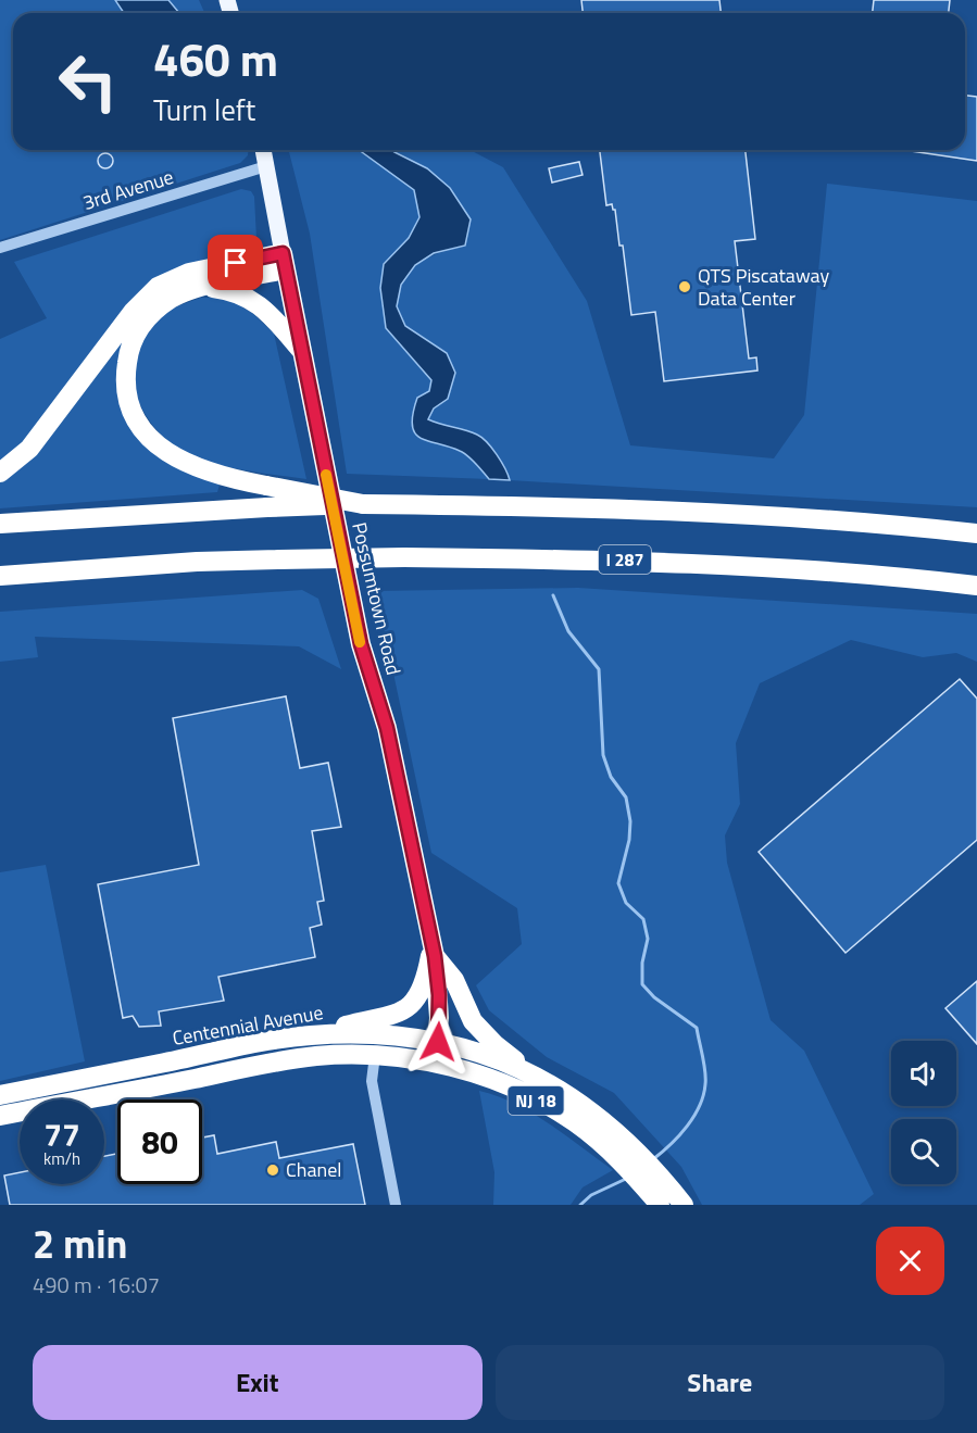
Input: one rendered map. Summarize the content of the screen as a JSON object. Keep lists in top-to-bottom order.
{
  "streets": {
    "highway": [
      "I 287",
      "Possumtown Road",
      "Centennial Avenue",
      "NJ 18"
    ],
    "street": ["3rd Avenue"]
  },
  "crossings": [
    ["3rd Avenue", "Possumtown Road"],
    ["Possumtown Road", "Centennial Avenue"]
  ],
  "places": ["QTS Piscataway Data Center", "Chanel"],
  "page": {
    "turn": ["460 m", "Turn left"],
    "speed": "77 km/h",
    "limit": "80",
    "heading": ["2 min", "490 m · 16:07"],
    "buttons": ["Exit", "Share"]
  }
}
